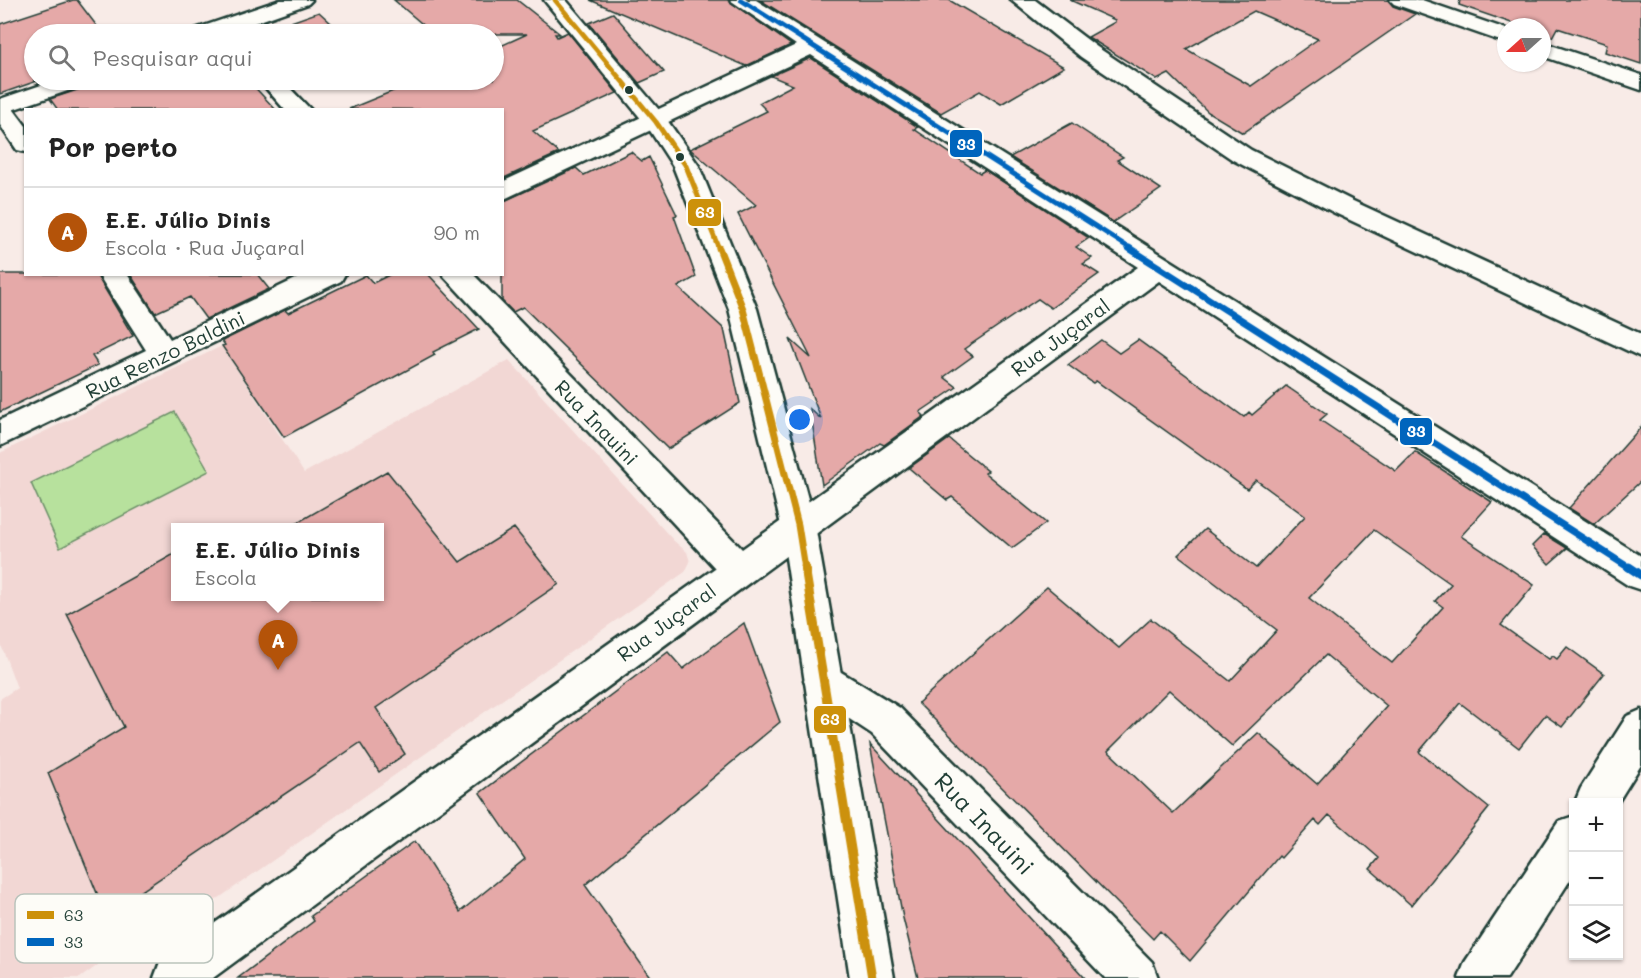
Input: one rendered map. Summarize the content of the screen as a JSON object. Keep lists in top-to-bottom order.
{
  "streets": {
    "street": ["Rua Juçaral", "Rua Renzo Baldini", "Rua Inauini"]
  },
  "crossings": [
    ["Rua Juçaral", "Rua Inauini"]
  ],
  "lines": ["transit line 63", "transit line 33"],
  "legend": ["63", "33"],
  "north": "left",
  "page": {
    "search": "Pesquisar aqui",
    "heading": "Por perto",
    "list": [
      {
        "mark": "A",
        "name": "E.E. Júlio Dinis",
        "note": "Escola · Rua Juçaral",
        "value": "90 m"
      }
    ],
    "popup": ["E.E. Júlio Dinis", "Escola"],
    "pins": "A",
    "map_buttons": ["+", "−"]
  }
}
